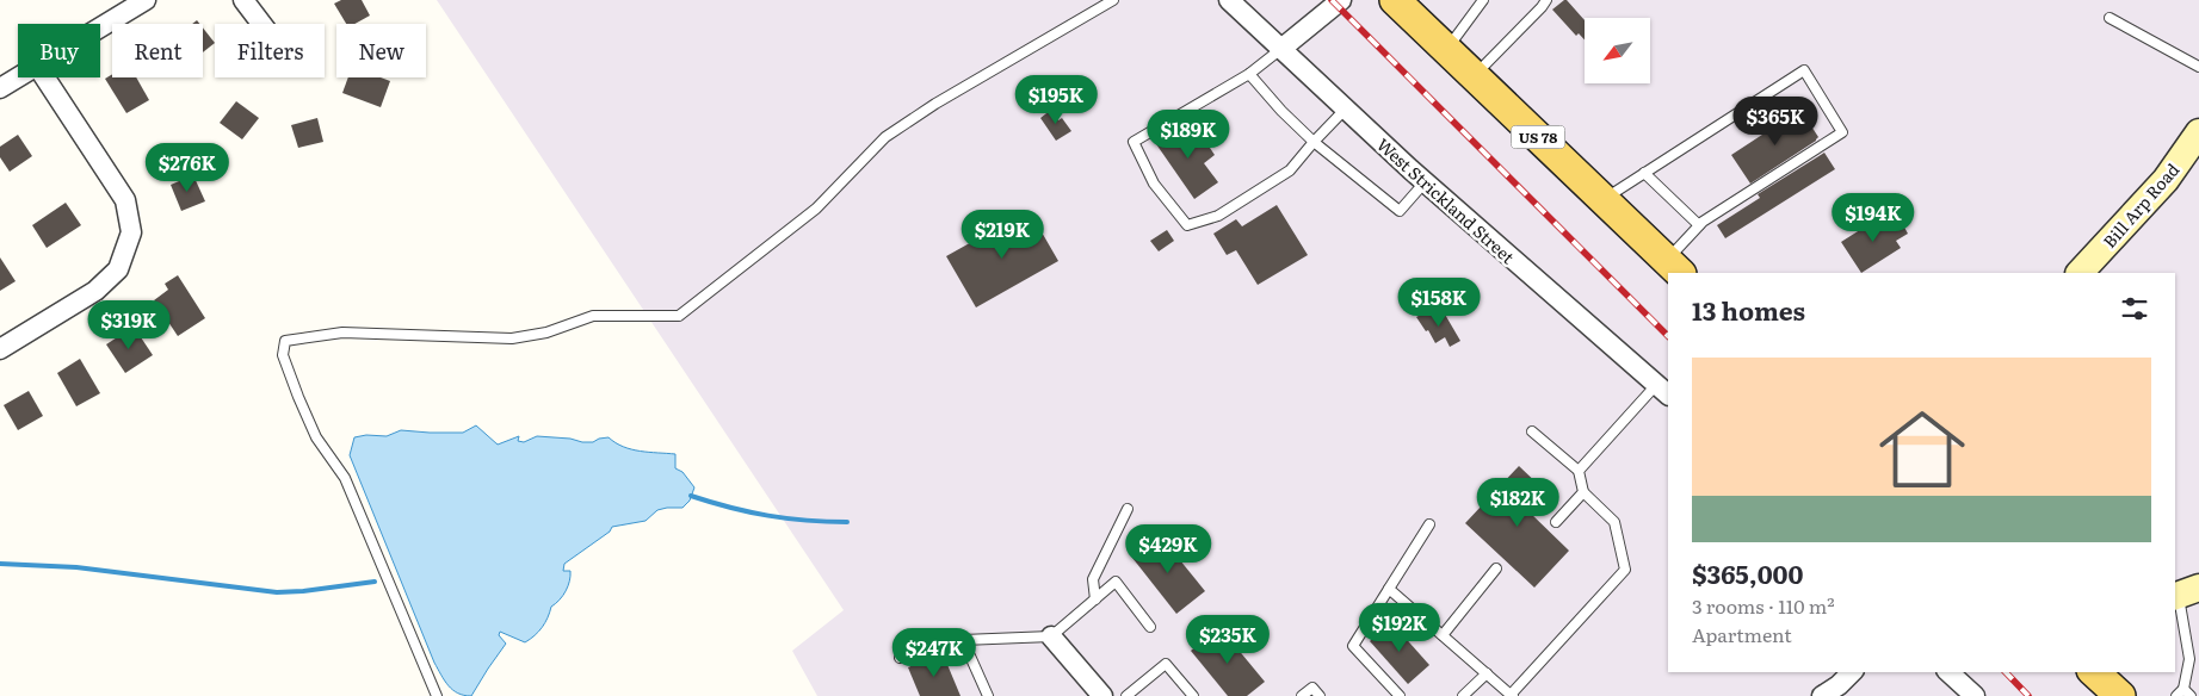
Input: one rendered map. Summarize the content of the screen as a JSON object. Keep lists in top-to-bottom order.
{
  "streets": {
    "main road": ["US 78", "Bill Arp Road"],
    "street": ["West Strickland Street"]
  },
  "north": "bottom left",
  "page": {
    "chip": [
      "Buy",
      "Rent",
      "Filters",
      "New"
    ],
    "price": [
      "$195K",
      "$365K",
      "$189K",
      "$276K",
      "$194K",
      "$219K",
      "$158K",
      "$319K",
      "$182K",
      "$429K",
      "$192K",
      "$235K",
      "$247K"
    ],
    "heading": "13 homes",
    "list": [
      {
        "name": "$365,000",
        "note": "3 rooms · 110 m² · Apartment"
      }
    ]
  }
}
